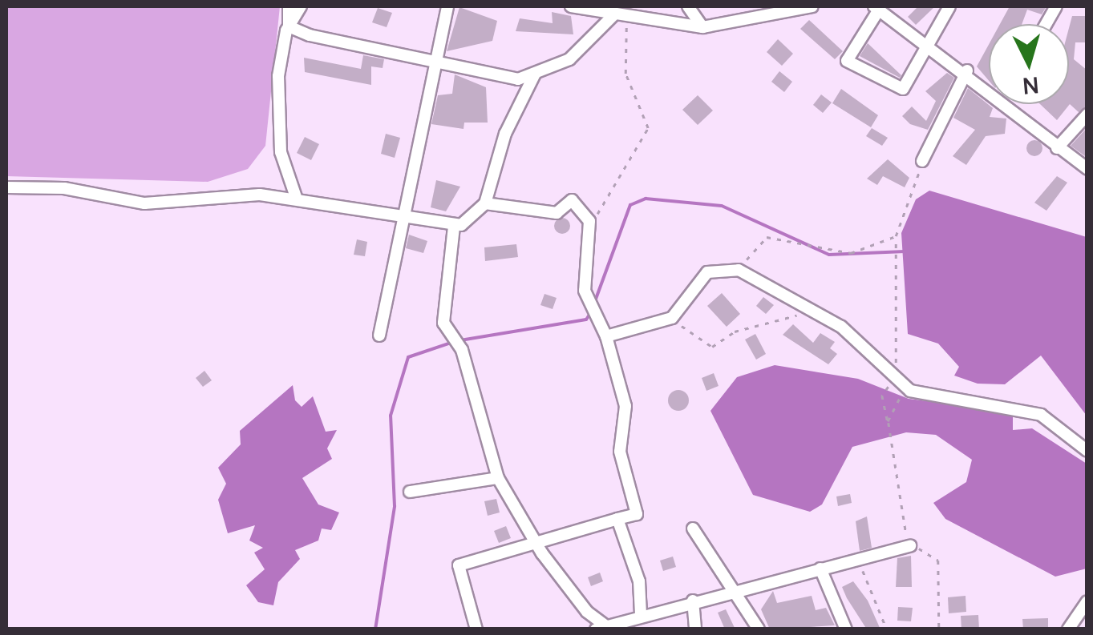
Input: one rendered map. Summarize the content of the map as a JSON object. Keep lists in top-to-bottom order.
{
  "north": "bottom"
}
